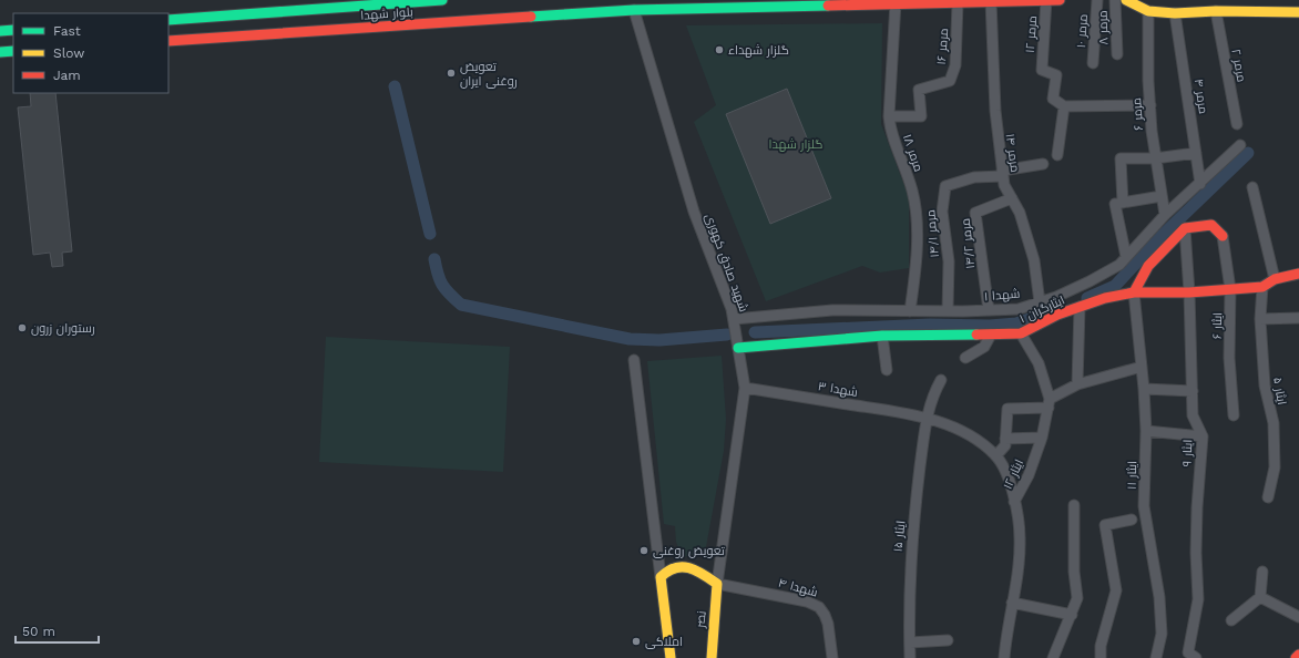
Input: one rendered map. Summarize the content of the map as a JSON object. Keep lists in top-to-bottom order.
{
  "streets": {
    "main road": ["بلوار شهدا", "ایثارگران ۱", "نصر"],
    "street": [
      "مرمر ۸",
      "مرمر ۱۰",
      "مرمر ۱۲",
      "مرمر ۱۶",
      "مرمر ۲",
      "مرمر ۴",
      "مرمر ۶",
      "مرمر ۱۸",
      "مرمر ۱۴",
      "مرمر ۱۴/۱",
      "مرمر ۱۴/۲",
      "شهید صادق کهوری",
      "شهدا ۱",
      "ایثار ۶",
      "شهدا ۳",
      "ایثار ۵",
      "ایثار ۹",
      "ایثار ۱۲",
      "ایثار ۱۱",
      "ایثار ۱۵",
      "شهدا ۴"
    ]
  },
  "crossings": [
    ["بلوار شهدا", "مرمر ۱۲"],
    ["بلوار شهدا", "مرمر ۱۶"],
    ["بلوار شهدا", "مرمر ۱۸"],
    ["بلوار شهدا", "مرمر ۱۴"],
    ["بلوار شهدا", "شهید صادق کهوری"],
    ["مرمر ۱۶", "مرمر ۱۸"],
    ["مرمر ۴", "شهدا ۱"],
    ["مرمر ۶", "شهدا ۱"],
    ["مرمر ۱۸", "شهدا ۱"],
    ["مرمر ۱۴", "مرمر ۱۴/۱"],
    ["مرمر ۱۴", "مرمر ۱۴/۲"],
    ["مرمر ۱۴", "شهدا ۱"],
    ["مرمر ۱۴/۱", "شهدا ۱"],
    ["مرمر ۱۴/۲", "شهدا ۱"],
    ["شهید صادق کهوری", "شهدا ۱"],
    ["شهید صادق کهوری", "ایثارگران ۱"],
    ["شهید صادق کهوری", "شهدا ۳"],
    ["شهید صادق کهوری", "شهدا ۴"],
    ["شهید صادق کهوری", "نصر"],
    ["ایثارگران ۱", "ایثار ۶"],
    ["ایثارگران ۱", "ایثار ۵"],
    ["ایثارگران ۱", "ایثار ۹"],
    ["ایثارگران ۱", "ایثار ۱۲"],
    ["ایثارگران ۱", "ایثار ۱۱"],
    ["شهدا ۳", "ایثار ۱۵"],
    ["شهدا ۴", "نصر"]
  ],
  "parks": ["گلزار شهدا"],
  "places": [
    "گلزار شهداء",
    "تعویض روغنی ایران",
    "رستوران زرون",
    "تعویض روغنی",
    "املاکی"
  ],
  "legend": ["Fast", "Slow", "Jam"],
  "scale_bar": "50 m"
}
